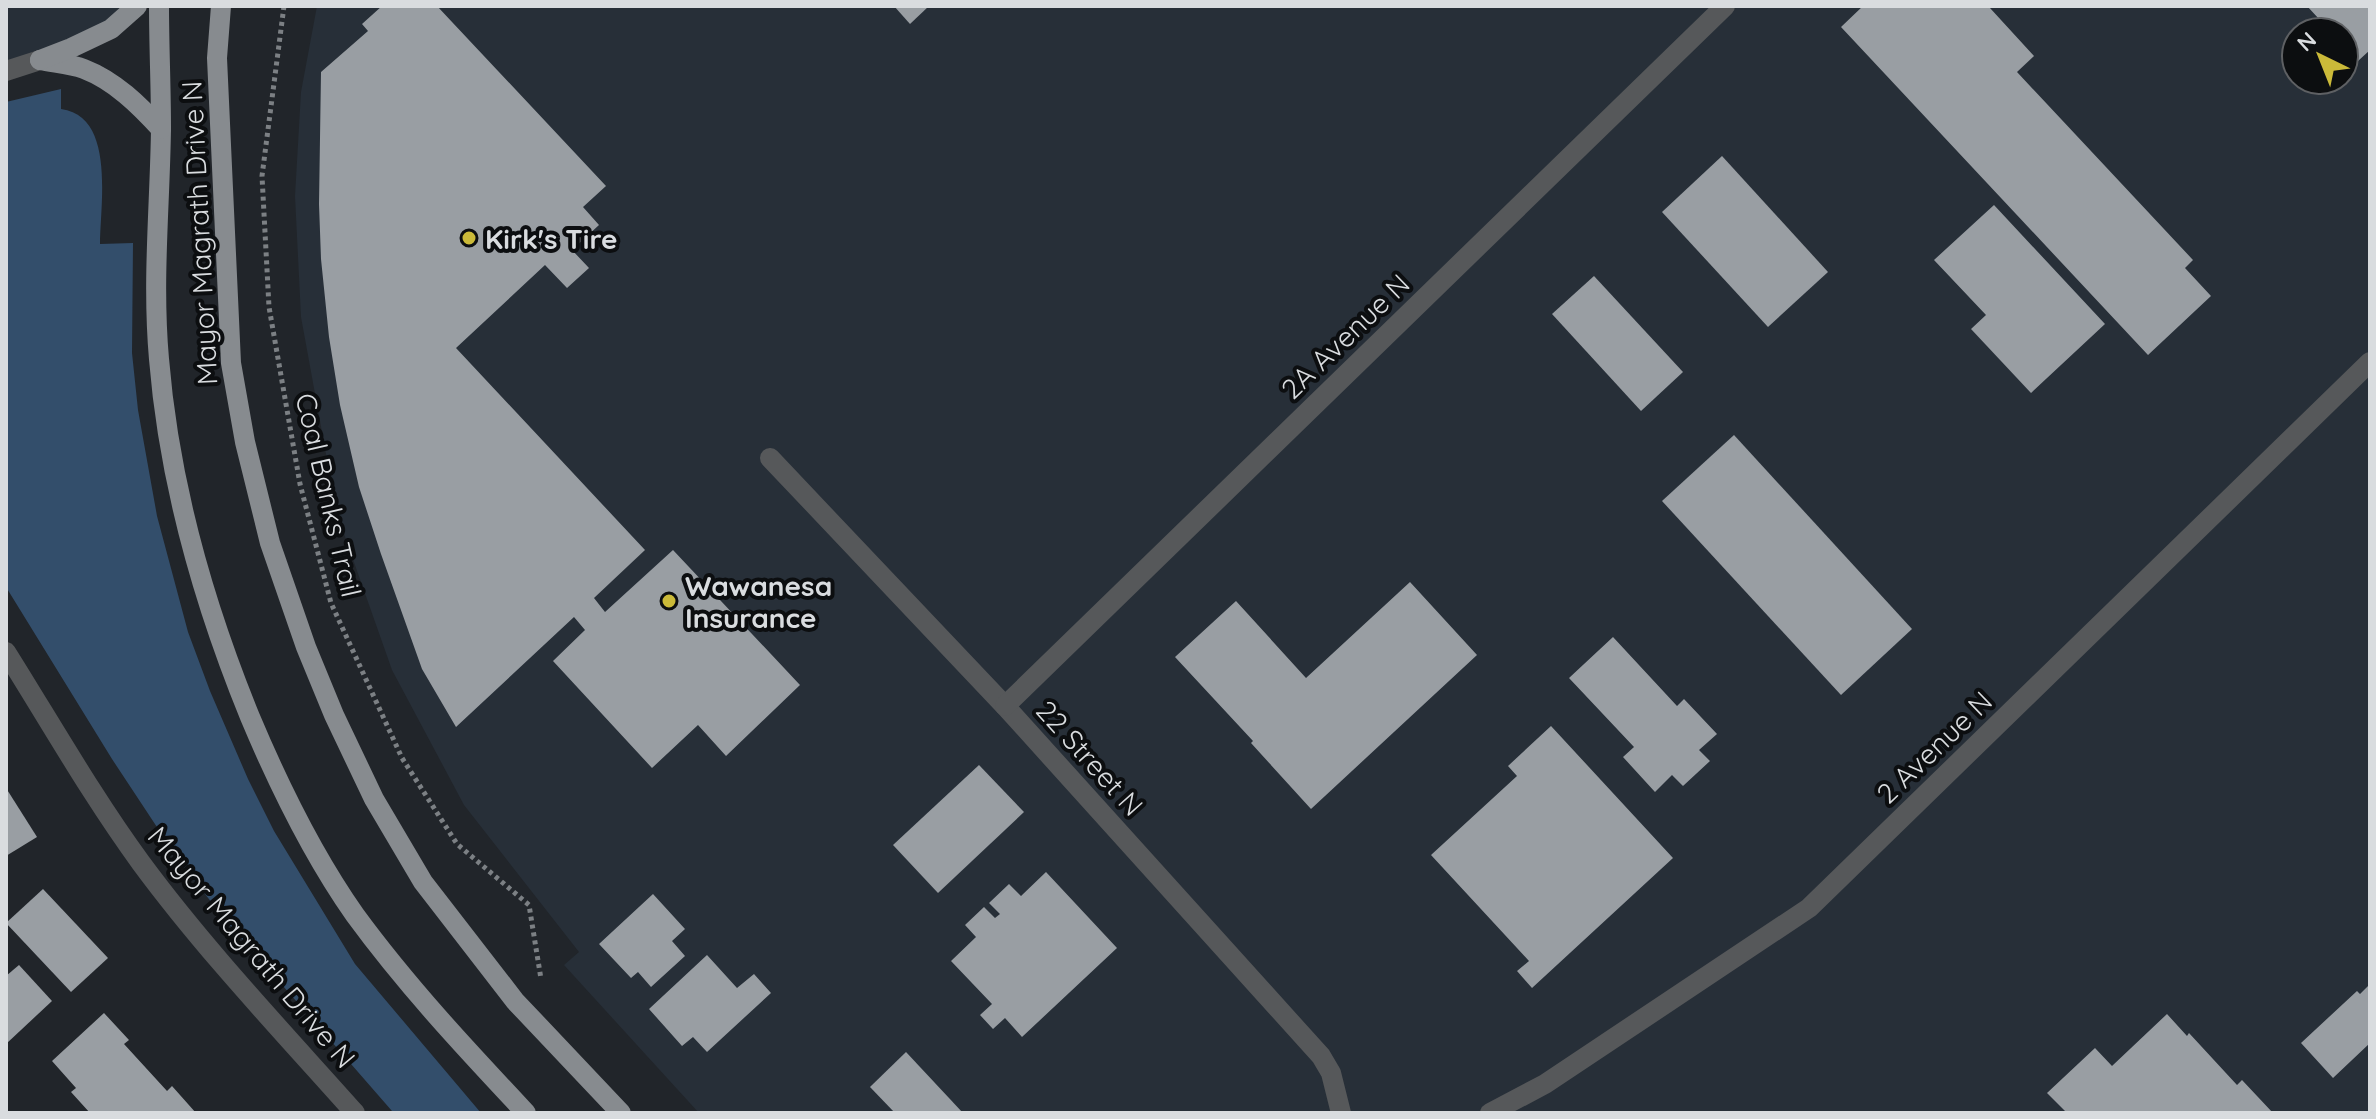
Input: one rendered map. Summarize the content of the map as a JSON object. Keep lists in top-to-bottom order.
{
  "streets": {
    "main road": ["Mayor Magrath Drive N"],
    "street": ["2A Avenue N", "2 Avenue N", "22 Street N"],
    "path": ["Coal Banks Trail"]
  },
  "crossings": [
    ["2A Avenue N", "22 Street N"]
  ],
  "places": ["Kirk's Tire", "Wawanesa Insurance"],
  "north": "top left"
}
